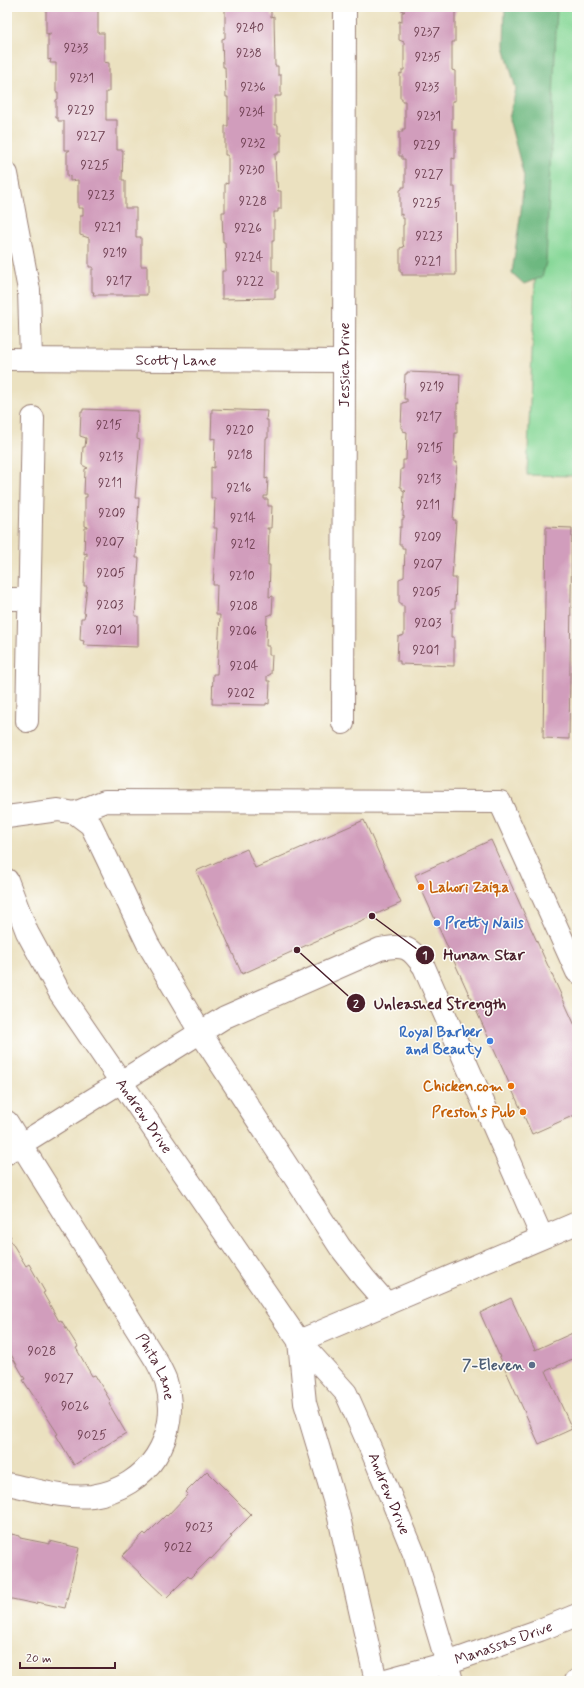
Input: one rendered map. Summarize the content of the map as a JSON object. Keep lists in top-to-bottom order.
{
  "streets": {
    "street": [
      "Scotty Lane",
      "Jessica Drive",
      "Andrew Drive",
      "Phita Lane",
      "Manassas Drive"
    ]
  },
  "crossings": [
    ["Scotty Lane", "Jessica Drive"],
    ["Andrew Drive", "Manassas Drive"]
  ],
  "places": [
    "Lahori Zaiqa",
    "Hunan Star",
    "Pretty Nails",
    "Unleashed Strength",
    "Royal Barber and Beauty",
    "Chicken.com",
    "Preston's Pub",
    "7-Eleven"
  ],
  "house_numbers": [
    "9240",
    "9237",
    "9233",
    "9238",
    "9235",
    "9231",
    "9236",
    "9233",
    "9229",
    "9234",
    "9231",
    "9227",
    "9232",
    "9229",
    "9225",
    "9230",
    "9227",
    "9223",
    "9228",
    "9225",
    "9221",
    "9226",
    "9223",
    "9219",
    "9224",
    "9221",
    "9217",
    "9222",
    "9219",
    "9217",
    "9215",
    "9220",
    "9215",
    "9218",
    "9213",
    "9213",
    "9211",
    "9216",
    "9211",
    "9209",
    "9214",
    "9209",
    "9207",
    "9212",
    "9207",
    "9205",
    "9210",
    "9205",
    "9203",
    "9208",
    "9203",
    "9201",
    "9206",
    "9201",
    "9204",
    "9202",
    "9028",
    "9027",
    "9026",
    "9025",
    "9023",
    "9022"
  ],
  "scale_bar": "20 m"
}
